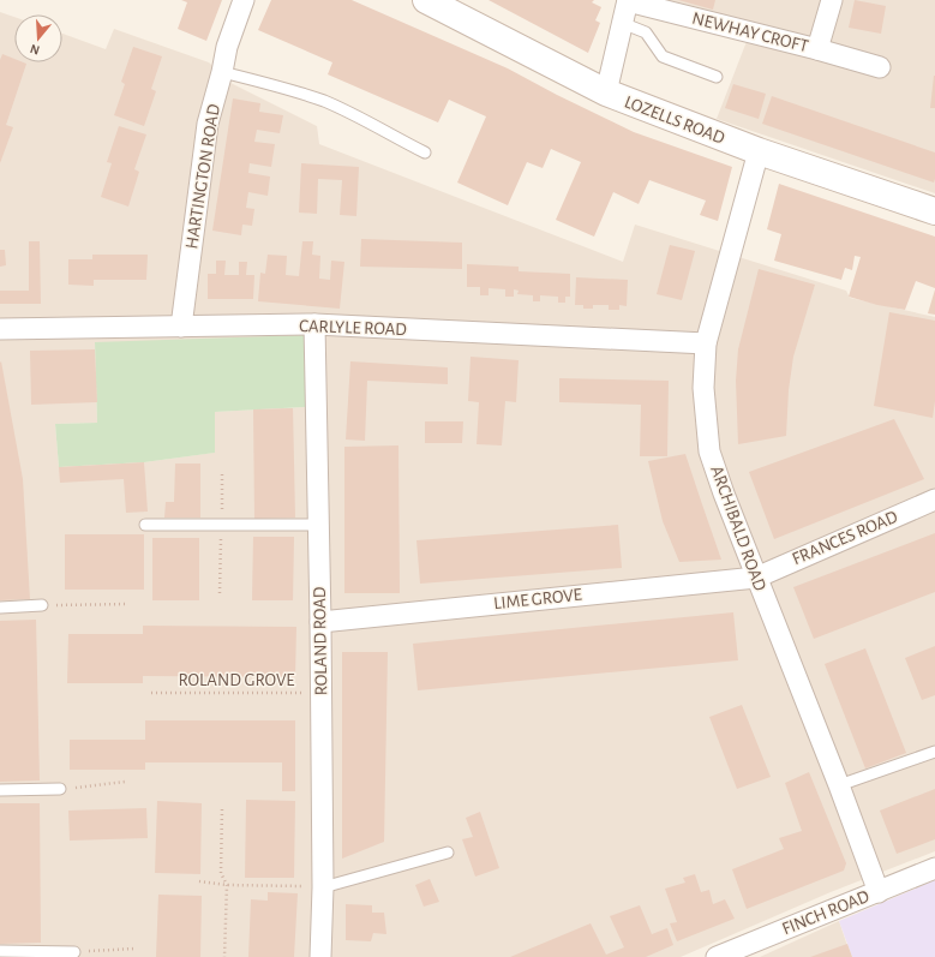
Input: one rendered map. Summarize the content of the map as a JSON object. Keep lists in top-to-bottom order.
{
  "streets": {
    "main road": ["LOZELLS ROAD"],
    "street": [
      "NEWHAY CROFT",
      "HARTINGTON ROAD",
      "CARLYLE ROAD",
      "ARCHIBALD ROAD",
      "FRANCES ROAD",
      "LIME GROVE",
      "ROLAND ROAD",
      "FINCH ROAD"
    ],
    "path": ["ROLAND GROVE"]
  },
  "crossings": [
    ["LOZELLS ROAD", "ARCHIBALD ROAD"],
    ["HARTINGTON ROAD", "CARLYLE ROAD"],
    ["CARLYLE ROAD", "ARCHIBALD ROAD"],
    ["CARLYLE ROAD", "ROLAND ROAD"],
    ["ARCHIBALD ROAD", "FRANCES ROAD"],
    ["ARCHIBALD ROAD", "LIME GROVE"],
    ["ARCHIBALD ROAD", "FINCH ROAD"],
    ["FRANCES ROAD", "LIME GROVE"],
    ["LIME GROVE", "ROLAND ROAD"],
    ["ROLAND ROAD", "ROLAND GROVE"]
  ],
  "north": "bottom"
}
